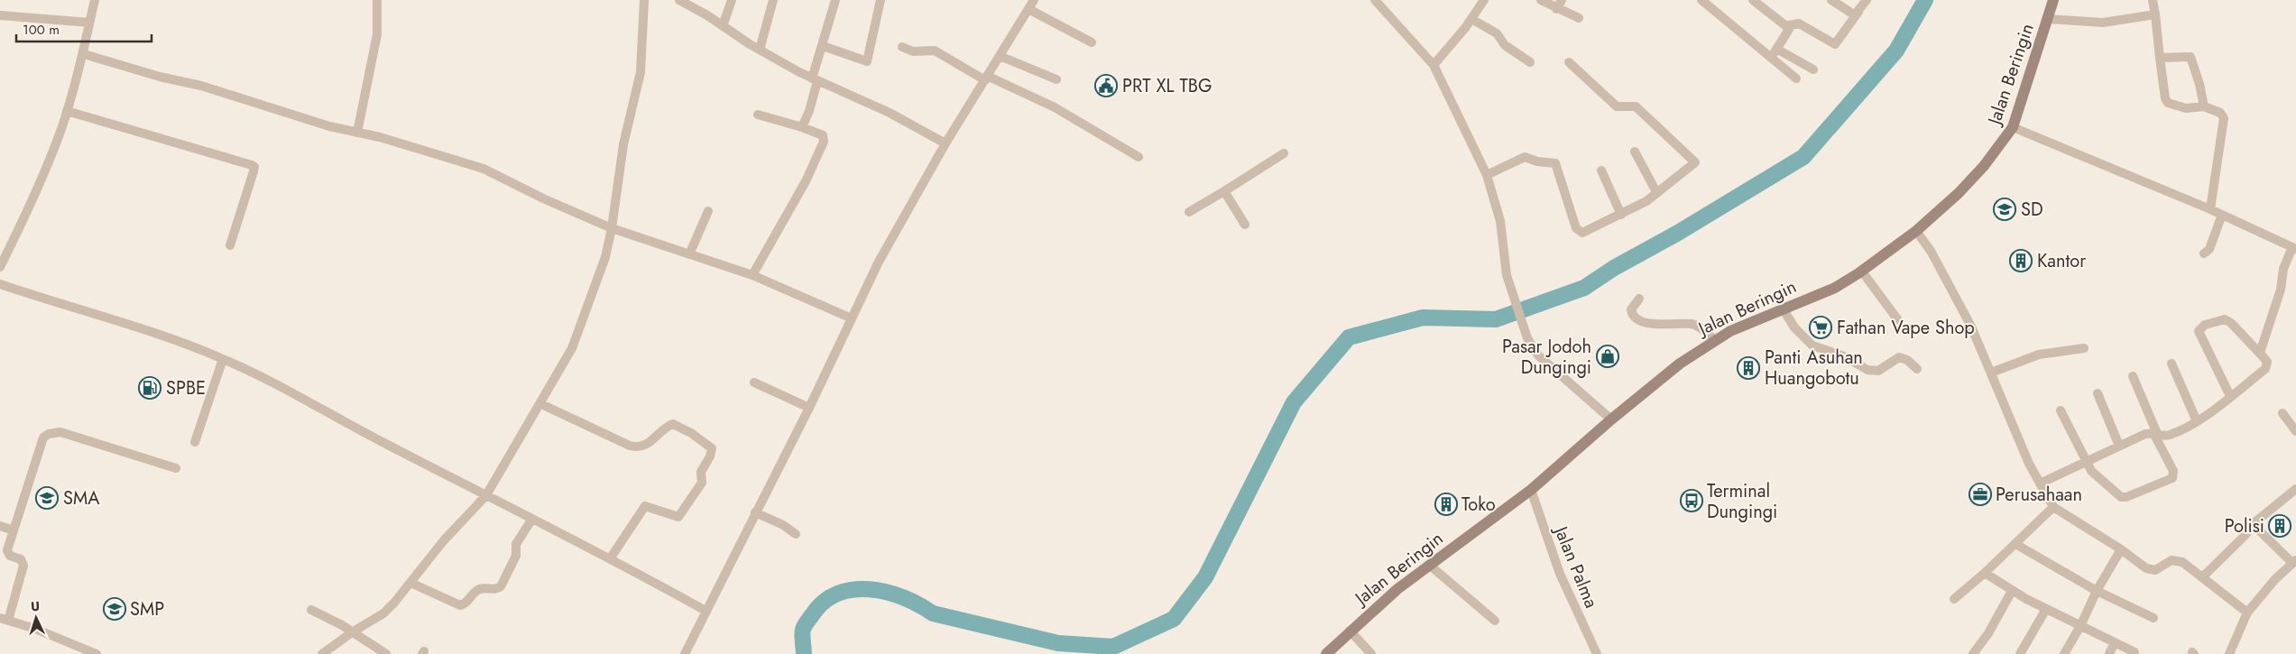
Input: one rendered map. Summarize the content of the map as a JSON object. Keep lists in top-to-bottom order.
{
  "streets": {
    "street": ["Jalan Beringin", "Jalan Palma"]
  },
  "crossings": [
    ["Jalan Beringin", "Jalan Palma"]
  ],
  "places": {
    "public building": ["PRT XL TBG"],
    "school or university": ["SD", "SMA", "SMP"],
    "building": [
      "Kantor",
      "Panti Asuhan Huangobotu",
      "Toko",
      "Polisi"
    ],
    "supermarket": ["Fathan Vape Shop"],
    "shop": ["Pasar Jodoh Dungingi"],
    "fuel station": ["SPBE"],
    "office": ["Perusahaan"],
    "bus stop": ["Terminal Dungingi"]
  },
  "scale_bar": "100 m",
  "north": "top"
}
